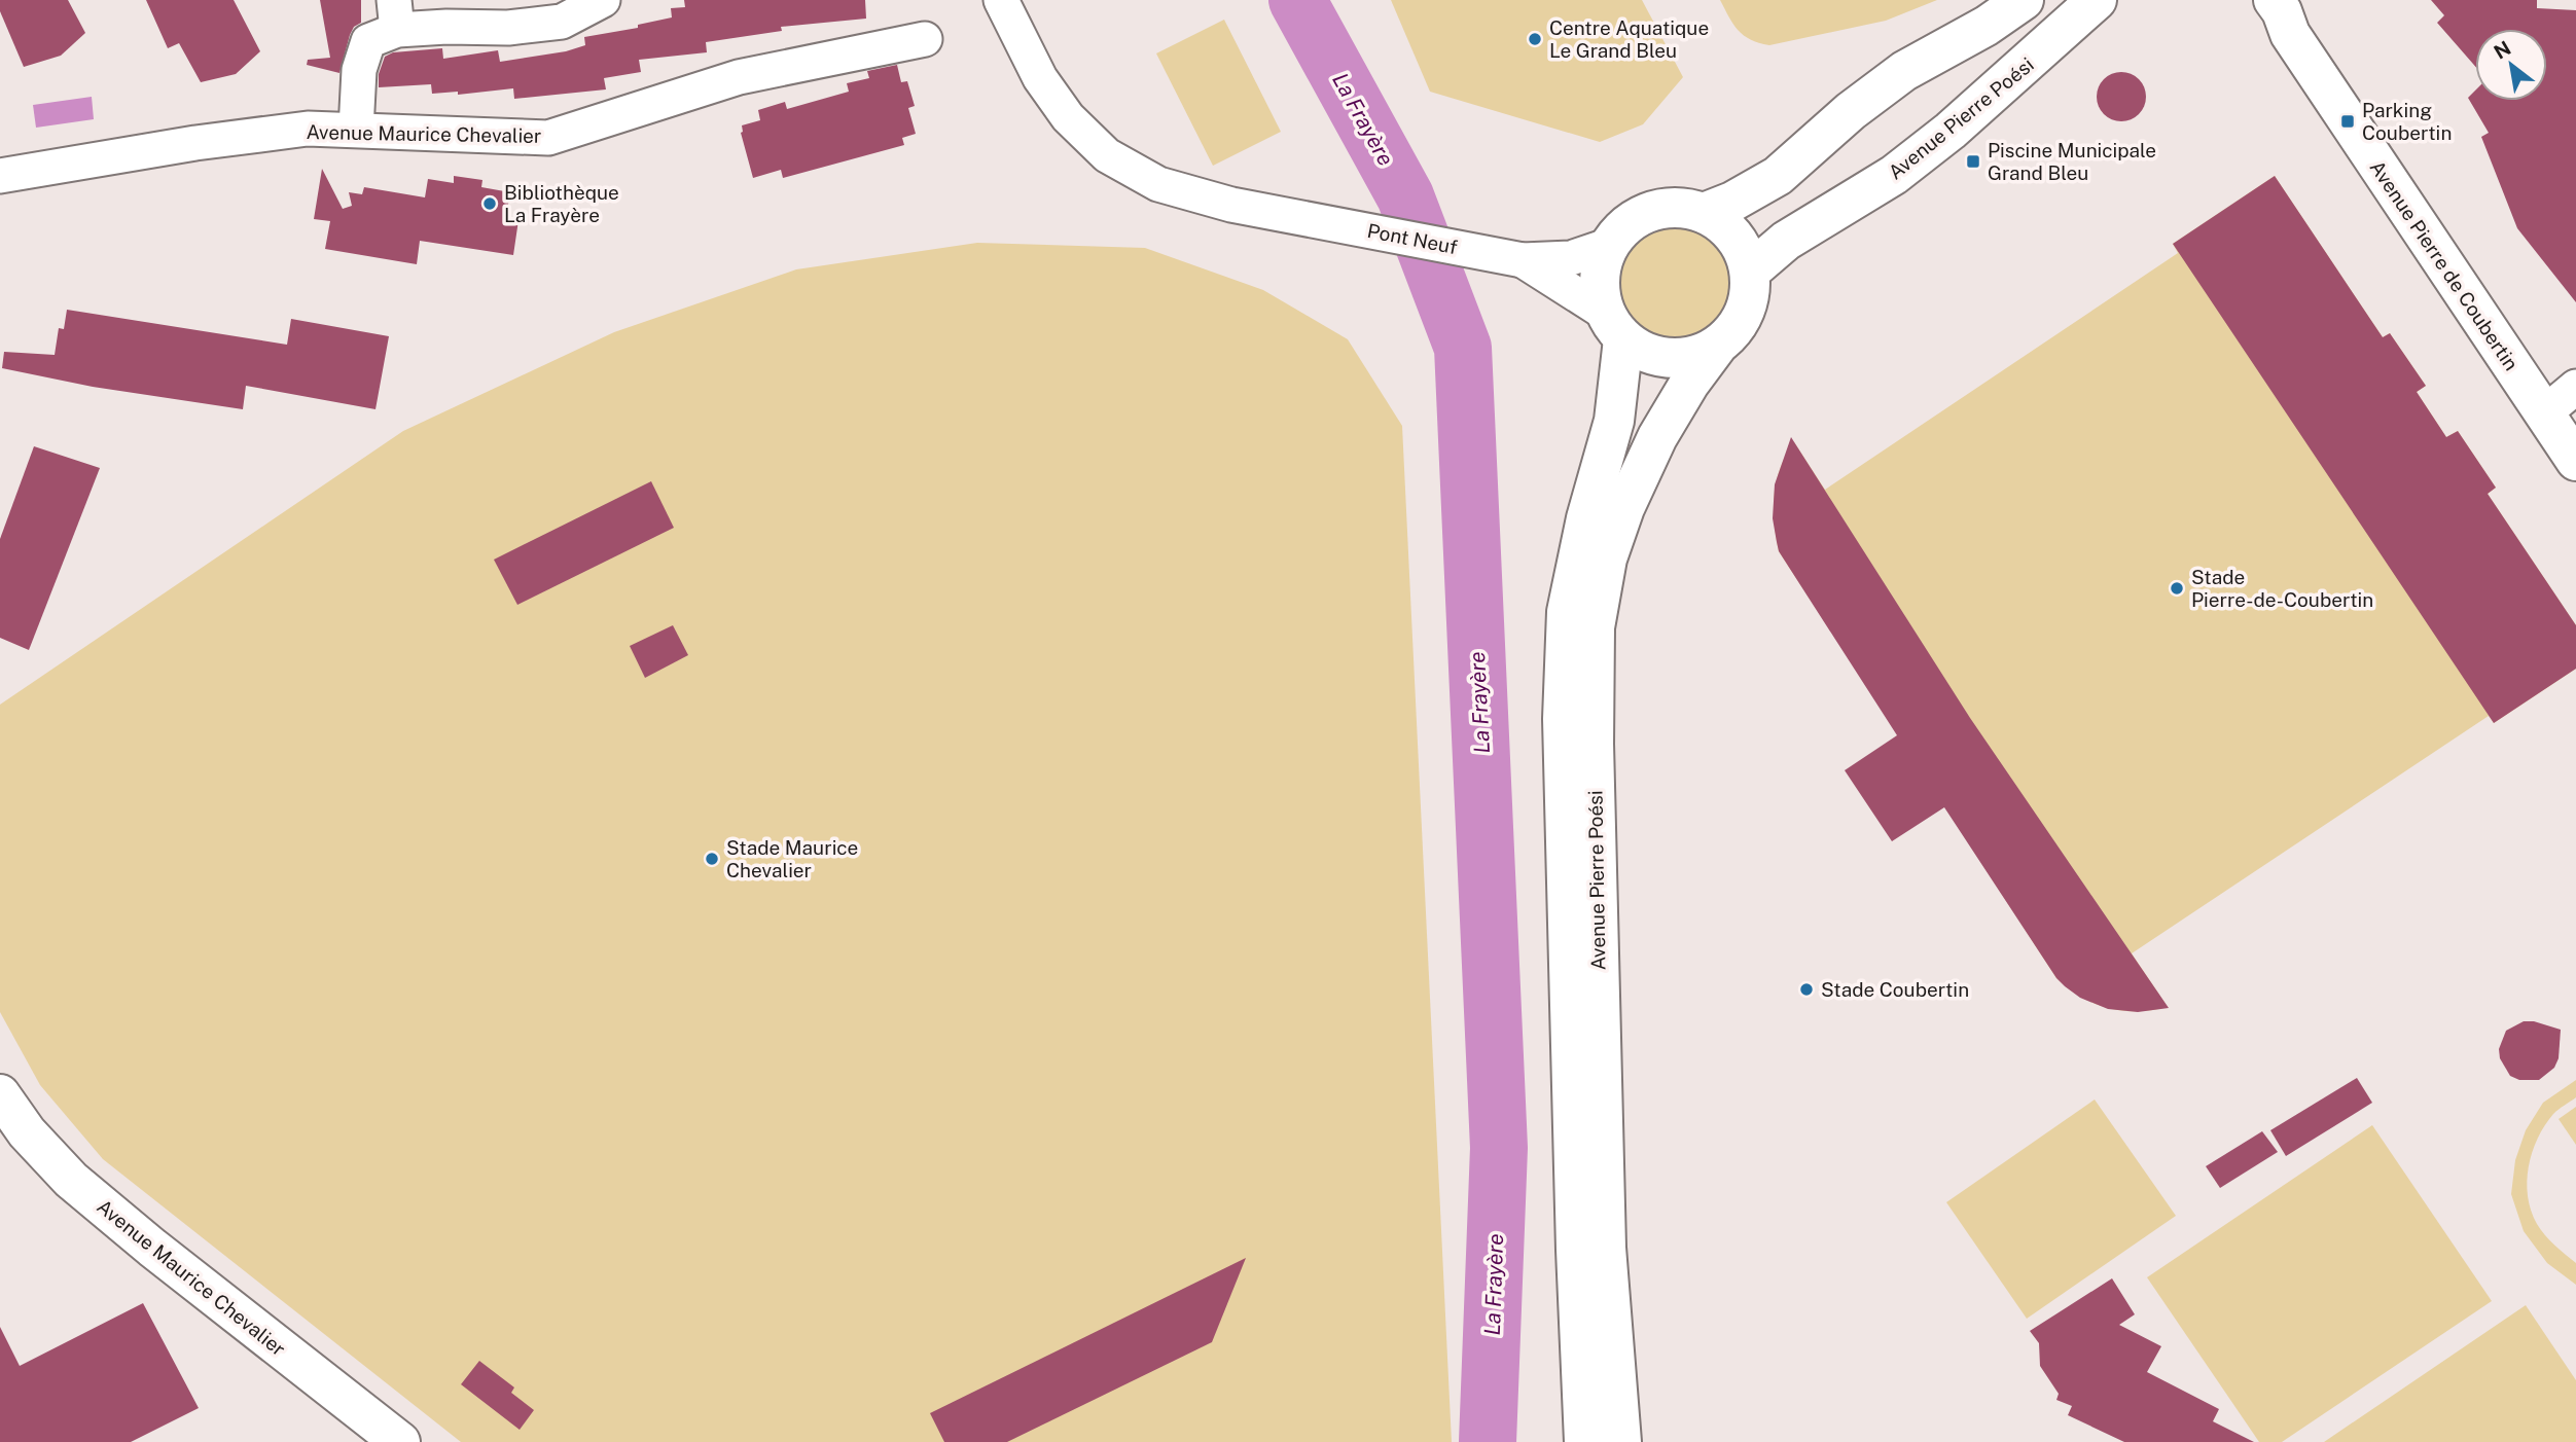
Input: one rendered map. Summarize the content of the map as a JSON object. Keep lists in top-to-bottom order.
{
  "streets": {
    "main road": ["Avenue Pierre Poési", "Avenue Maurice Chevalier", "Avenue Pierre de Coubertin"],
    "street": ["Pont Neuf"]
  },
  "water": ["La Frayère"],
  "places": {
    "other": [
      "Centre Aquatique Le Grand Bleu",
      "Bibliothèque La Frayère",
      "Stade Pierre-de-Coubertin",
      "Stade Maurice Chevalier",
      "Stade Coubertin"
    ],
    "transit": ["Parking Coubertin", "Piscine Municipale Grand Bleu"]
  },
  "north": "top left"
}
